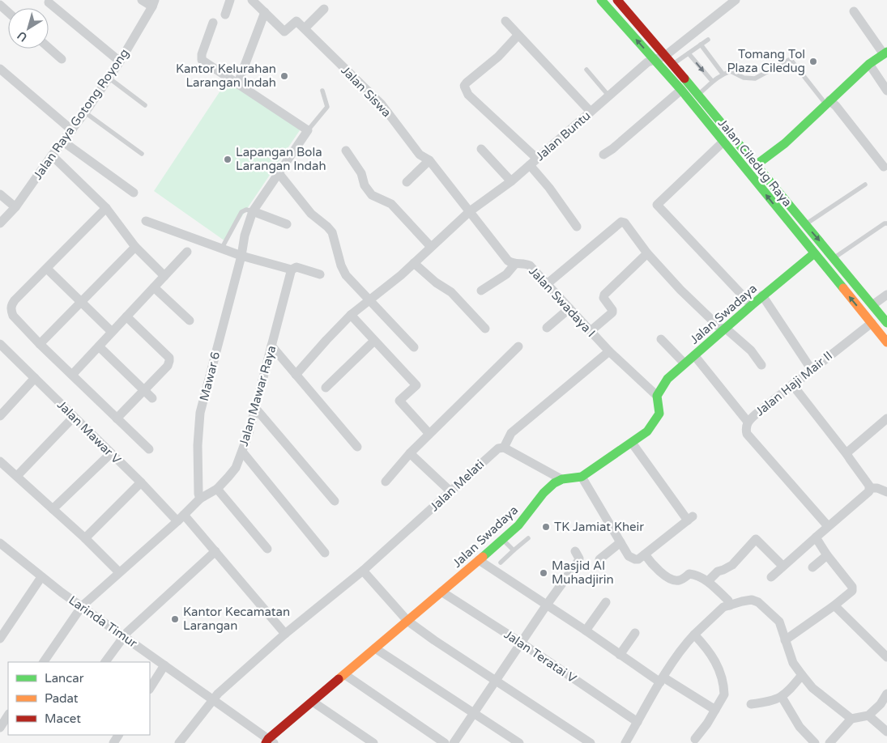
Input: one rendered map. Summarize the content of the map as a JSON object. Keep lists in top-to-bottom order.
{
  "streets": {
    "street": [
      "Jalan Siswa",
      "Jalan Raya Gotong Royong",
      "Jalan Buntu",
      "Jalan Ciledug Raya",
      "Jalan Swadaya I",
      "Jalan Swadaya",
      "Mawar 6",
      "Jalan Haji Mair II",
      "Jalan Mawar Raya",
      "Jalan Mawar V",
      "Jalan Melati",
      "Larinda Timur",
      "Jalan Teratai V"
    ]
  },
  "crossings": [
    ["Jalan Siswa", "Jalan Buntu"],
    ["Jalan Siswa", "Jalan Swadaya I"],
    ["Jalan Buntu", "Jalan Ciledug Raya"],
    ["Jalan Buntu", "Jalan Swadaya I"],
    ["Jalan Ciledug Raya", "Jalan Swadaya"],
    ["Jalan Ciledug Raya", "Jalan Haji Mair II"],
    ["Jalan Swadaya I", "Jalan Swadaya"],
    ["Jalan Swadaya", "Larinda Timur"],
    ["Jalan Swadaya", "Jalan Teratai V"],
    ["Mawar 6", "Jalan Mawar Raya"],
    ["Jalan Mawar Raya", "Jalan Mawar V"],
    ["Jalan Mawar Raya", "Larinda Timur"],
    ["Jalan Mawar V", "Jalan Melati"],
    ["Jalan Melati", "Larinda Timur"]
  ],
  "places": [
    "Tomang Tol Plaza Ciledug",
    "Kantor Kelurahan Larangan Indah",
    "Lapangan Bola Larangan Indah",
    "TK Jamiat Kheir",
    "Masjid Al Muhadjirin",
    "Kantor Kecamatan Larangan"
  ],
  "legend": ["Lancar", "Padat", "Macet"],
  "north": "bottom left"
}
